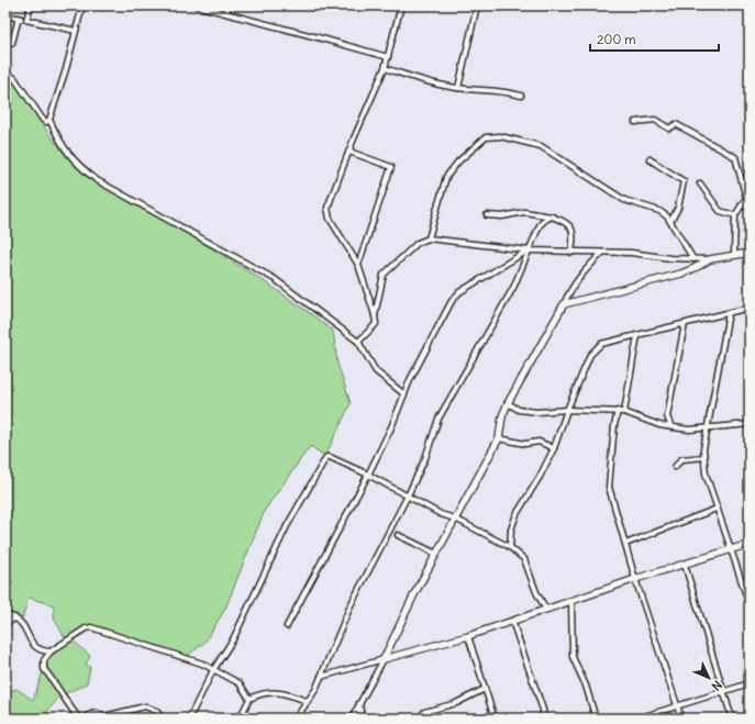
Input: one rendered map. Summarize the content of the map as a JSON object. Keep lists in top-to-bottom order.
{
  "scale_bar": "200 m",
  "north": "bottom right"
}
